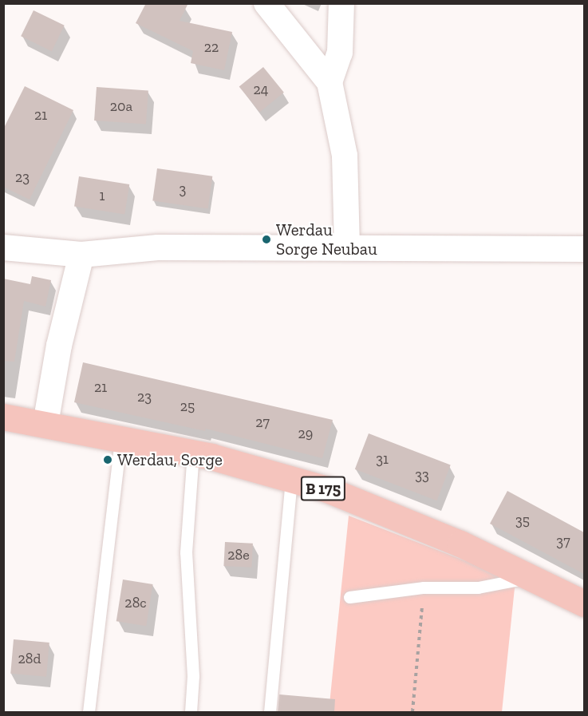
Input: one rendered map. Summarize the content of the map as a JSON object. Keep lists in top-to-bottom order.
{
  "streets": {
    "main road": ["B 175"]
  },
  "places": ["Werdau Sorge Neubau", "Werdau, Sorge"],
  "house_numbers": [
    "22",
    "24",
    "20a",
    "21",
    "23",
    "3",
    "1",
    "21",
    "23",
    "25",
    "27",
    "29",
    "31",
    "33",
    "35",
    "37",
    "28e",
    "28c",
    "28d"
  ]
}
